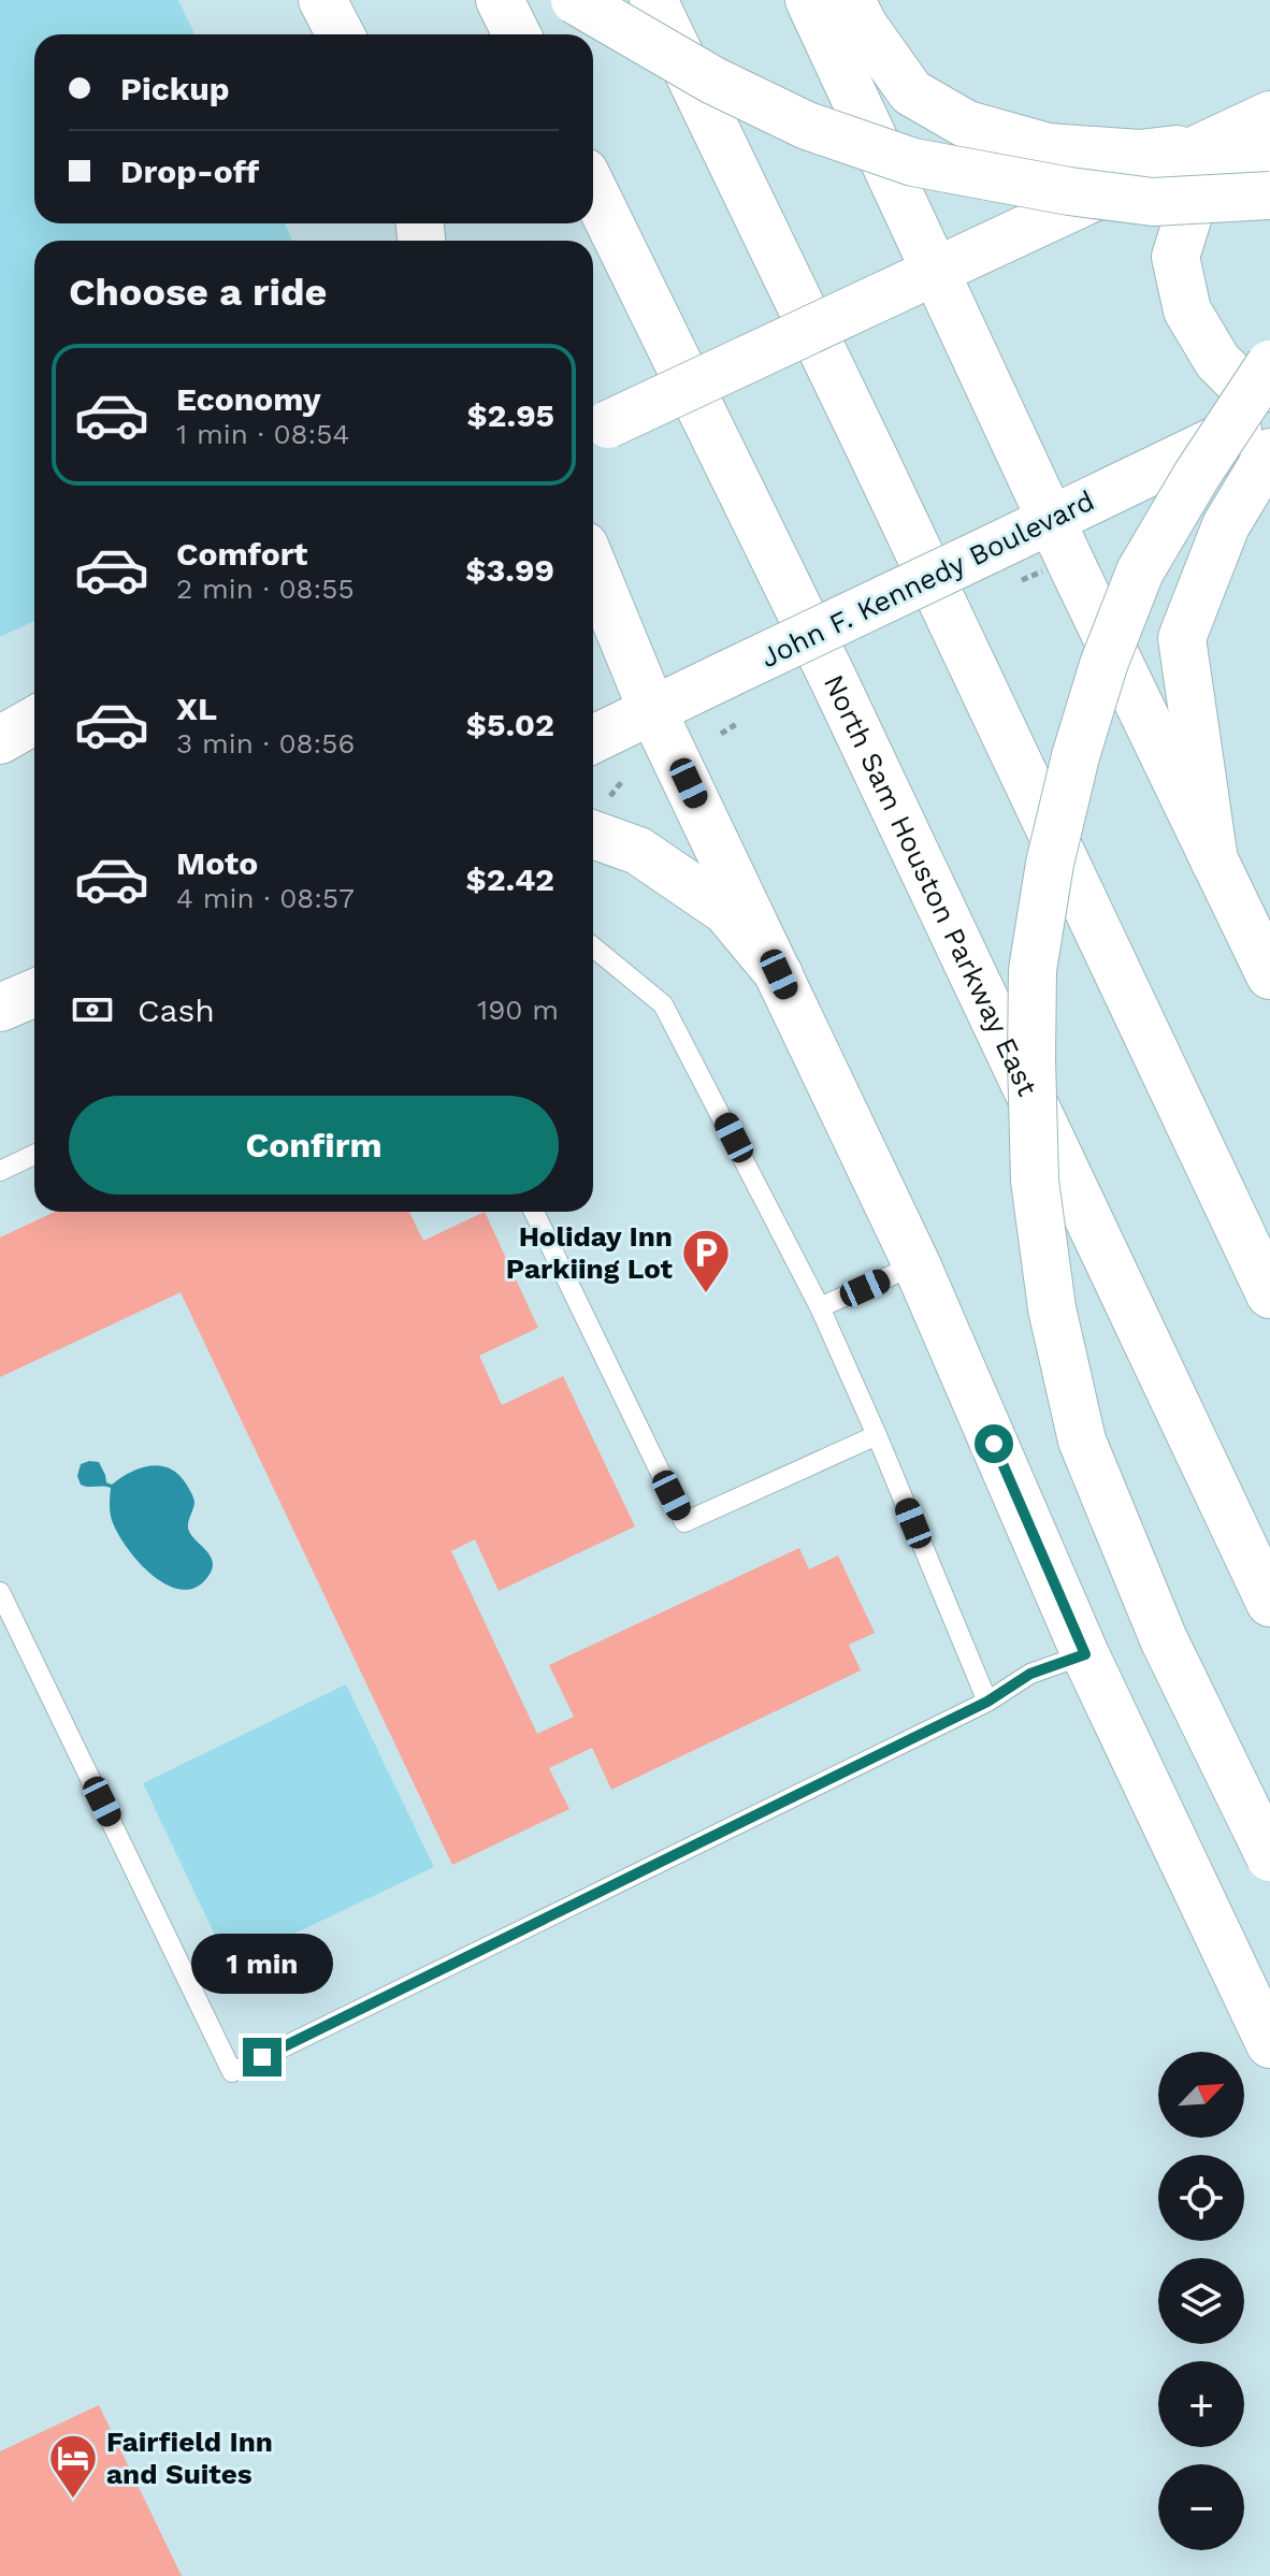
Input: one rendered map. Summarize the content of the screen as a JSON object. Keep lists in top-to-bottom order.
{
  "streets": {
    "main road": ["John F. Kennedy Boulevard", "North Sam Houston Parkway East"]
  },
  "places": {
    "parking": ["Holiday Inn Parkiing Lot"],
    "hotel": ["Fairfield Inn and Suites"]
  },
  "north": "top right",
  "page": {
    "banner": ["Pickup", "Drop-off"],
    "heading": "Choose a ride",
    "list": [
      {
        "name": "Economy",
        "note": "1 min · 08:54",
        "value": "$2.95"
      },
      {
        "name": "Comfort",
        "note": "2 min · 08:55",
        "value": "$3.99"
      },
      {
        "name": "XL",
        "note": "3 min · 08:56",
        "value": "$5.02"
      },
      {
        "name": "Moto",
        "note": "4 min · 08:57",
        "value": "$2.42"
      }
    ],
    "pay": ["Cash", "190 m"],
    "buttons": "Confirm",
    "bubble": "1 min",
    "map_buttons": ["+", "−"]
  }
}
